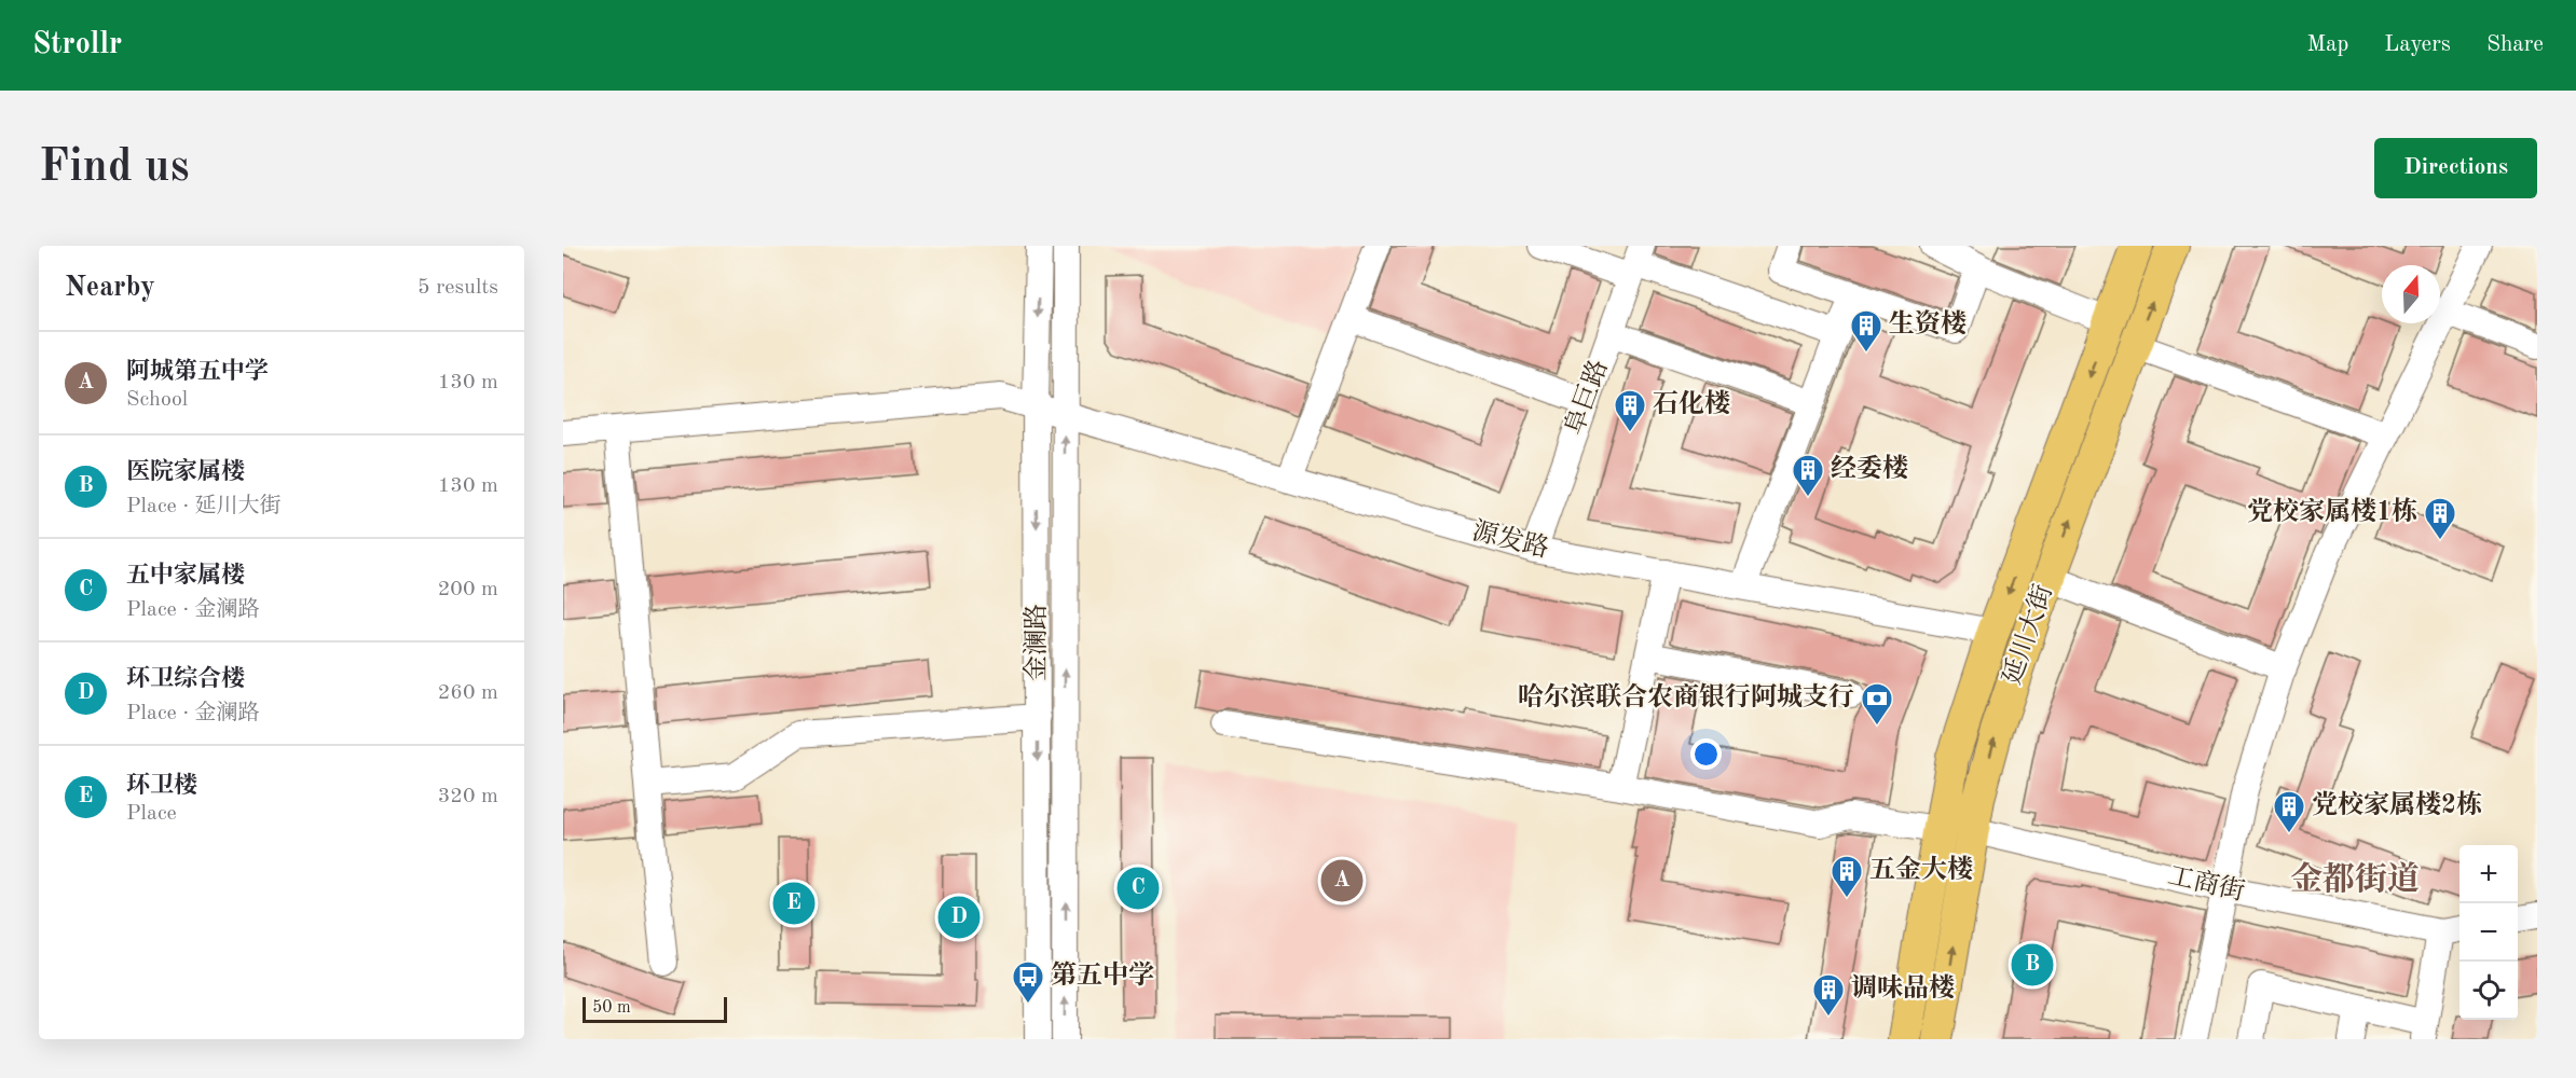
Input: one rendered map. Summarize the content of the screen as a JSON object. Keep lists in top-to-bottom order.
{
  "streets": {
    "main road": ["延川大街"],
    "street": [
      "阜巨路",
      "源发路",
      "金澜路",
      "工商街"
    ]
  },
  "crossings": [
    ["阜巨路", "源发路"],
    ["源发路", "延川大街"],
    ["源发路", "金澜路"],
    ["延川大街", "工商街"]
  ],
  "districts": ["金都街道"],
  "places": {
    "building": [
      "生资楼",
      "石化楼",
      "经委楼",
      "党校家属楼1栋",
      "党校家属楼2栋",
      "五金大楼",
      "调味品楼"
    ],
    "bank": ["哈尔滨联合农商银行阿城支行"],
    "bus stop": ["第五中学"]
  },
  "scale_bar": "50 m",
  "north": "top",
  "page": {
    "header": "Strollr",
    "nav": ["Map", "Layers", "Share"],
    "buttons": "Directions",
    "title": "Find us",
    "heading": ["Nearby", "5 results"],
    "list": [
      {
        "mark": "A",
        "name": "阿城第五中学",
        "note": "School",
        "value": "130 m"
      },
      {
        "mark": "B",
        "name": "医院家属楼",
        "note": "Place · 延川大街",
        "value": "130 m"
      },
      {
        "mark": "C",
        "name": "五中家属楼",
        "note": "Place · 金澜路",
        "value": "200 m"
      },
      {
        "mark": "D",
        "name": "环卫综合楼",
        "note": "Place · 金澜路",
        "value": "260 m"
      },
      {
        "mark": "E",
        "name": "环卫楼",
        "note": "Place",
        "value": "320 m"
      }
    ],
    "map_buttons": ["+", "−"],
    "pins": [
      "A",
      "C",
      "E",
      "D",
      "B"
    ],
    "scale": "50 m"
  }
}
